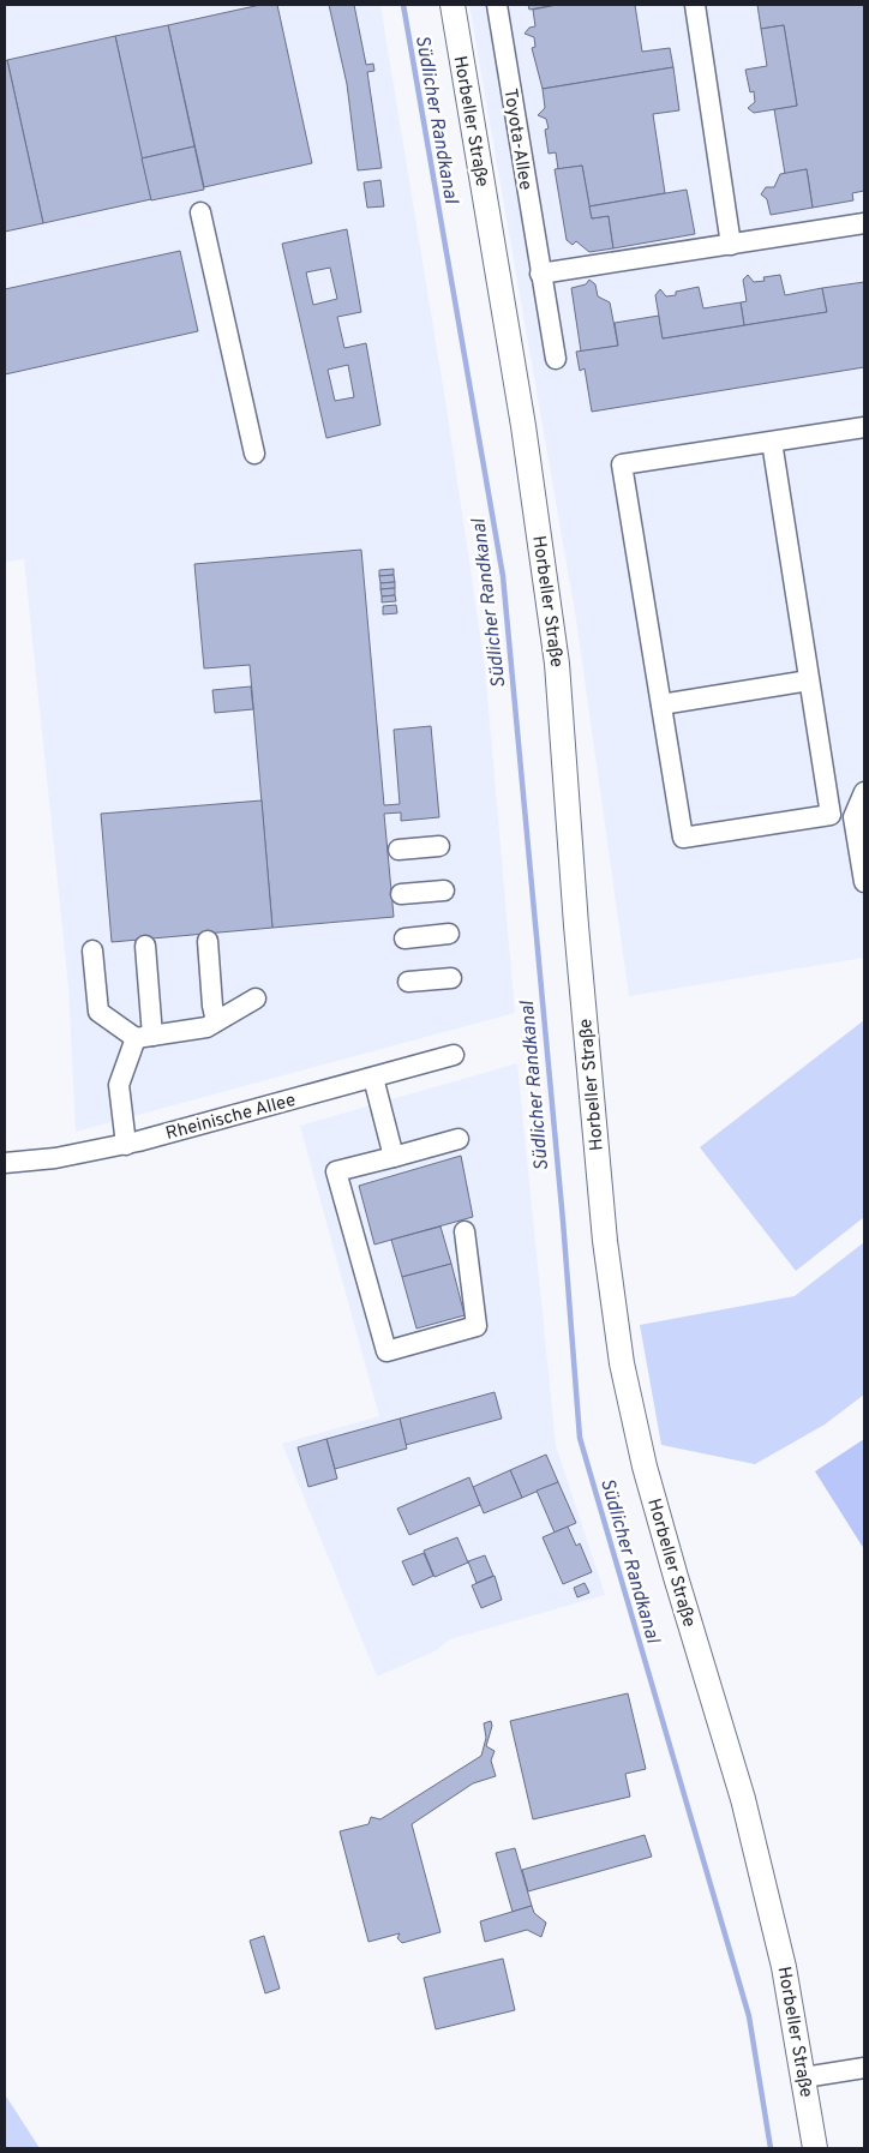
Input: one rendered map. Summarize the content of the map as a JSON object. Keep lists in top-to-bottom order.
{
  "streets": {
    "main road": ["Horbeller Straße"],
    "street": ["Toyota-Allee", "Rheinische Allee"]
  },
  "water": ["Südlicher Randkanal"]
}
